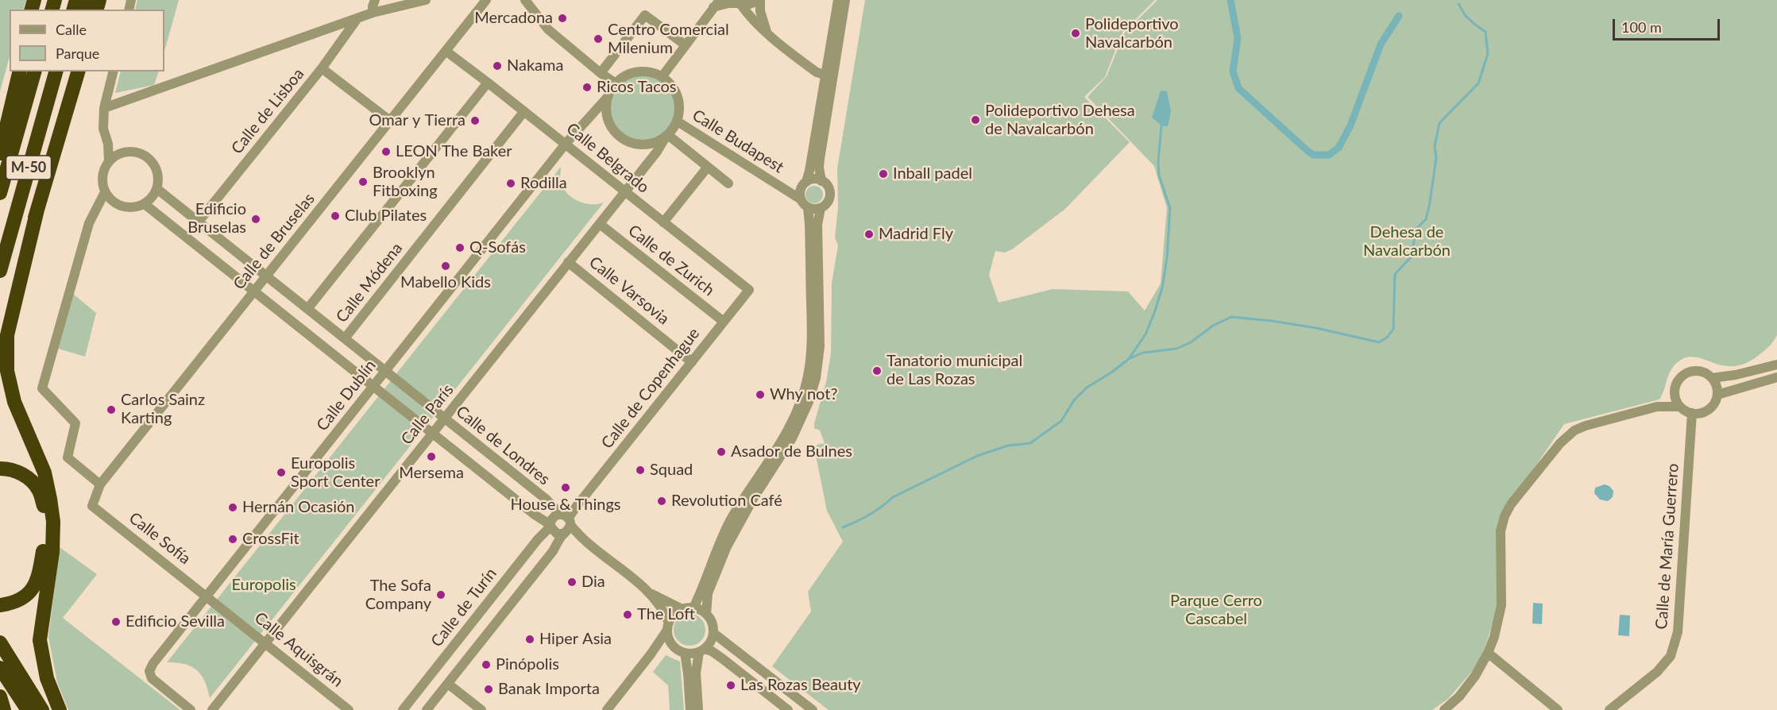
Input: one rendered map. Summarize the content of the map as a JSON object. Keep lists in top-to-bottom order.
{
  "streets": {
    "highway": ["M-50"],
    "street": [
      "Calle de Lisboa",
      "Calle Budapest",
      "Calle Belgrado",
      "Calle de Bruselas",
      "Calle de Zurich",
      "Calle Módena",
      "Calle Varsovia",
      "Calle de Copenhague",
      "Calle Dublín",
      "Calle París",
      "Calle de Londres",
      "Calle Sofía",
      "Calle de María Guerrero",
      "Calle de Turín",
      "Calle Aquisgrán"
    ]
  },
  "crossings": [
    ["Calle de Lisboa", "Calle de Londres"],
    ["Calle Budapest", "Calle Dublín"],
    ["Calle Budapest", "Calle París"],
    ["Calle Belgrado", "Calle de Bruselas"],
    ["Calle Belgrado", "Calle Módena"],
    ["Calle Belgrado", "Calle de Copenhague"],
    ["Calle Belgrado", "Calle Dublín"],
    ["Calle Belgrado", "Calle París"],
    ["Calle de Bruselas", "Calle de Londres"],
    ["Calle de Bruselas", "Calle Sofía"],
    ["Calle de Zurich", "Calle de Copenhague"],
    ["Calle de Zurich", "Calle París"],
    ["Calle Módena", "Calle de Londres"],
    ["Calle Varsovia", "Calle de Copenhague"],
    ["Calle Varsovia", "Calle París"],
    ["Calle de Copenhague", "Calle de Londres"],
    ["Calle de Copenhague", "Calle de Turín"],
    ["Calle Dublín", "Calle París"],
    ["Calle Dublín", "Calle de Londres"],
    ["Calle Dublín", "Calle Sofía"],
    ["Calle Dublín", "Calle Aquisgrán"],
    ["Calle París", "Calle de Londres"],
    ["Calle París", "Calle Aquisgrán"],
    ["Calle de Londres", "Calle de Turín"],
    ["Calle Sofía", "Calle Aquisgrán"]
  ],
  "parks": ["Dehesa de Navalcarbón", "Europolis", "Parque Cerro Cascabel"],
  "places": [
    "Mercadona",
    "Polideportivo Navalcarbón",
    "Centro Comercial Milenium",
    "Nakama",
    "Ricos Tacos",
    "Polideportivo Dehesa de Navalcarbón",
    "Omar y Tierra",
    "LEON The Baker",
    "Inball padel",
    "Brooklyn Fitboxing",
    "Rodilla",
    "Club Pilates",
    "Edificio Bruselas",
    "Madrid Fly",
    "Q-Sofás",
    "Mabello Kids",
    "Tanatorio municipal de Las Rozas",
    "Why not?",
    "Carlos Sainz Karting",
    "Asador de Bulnes",
    "Mersema",
    "Squad",
    "Europolis Sport Center",
    "House & Things",
    "Revolution Café",
    "Hernán Ocasión",
    "CrossFit",
    "Dia",
    "The Sofa Company",
    "The Loft",
    "Edificio Sevilla",
    "Hiper Asia",
    "Pinópolis",
    "Las Rozas Beauty",
    "Banak Importa"
  ],
  "legend": ["Calle", "Parque"],
  "scale_bar": "100 m"
}
